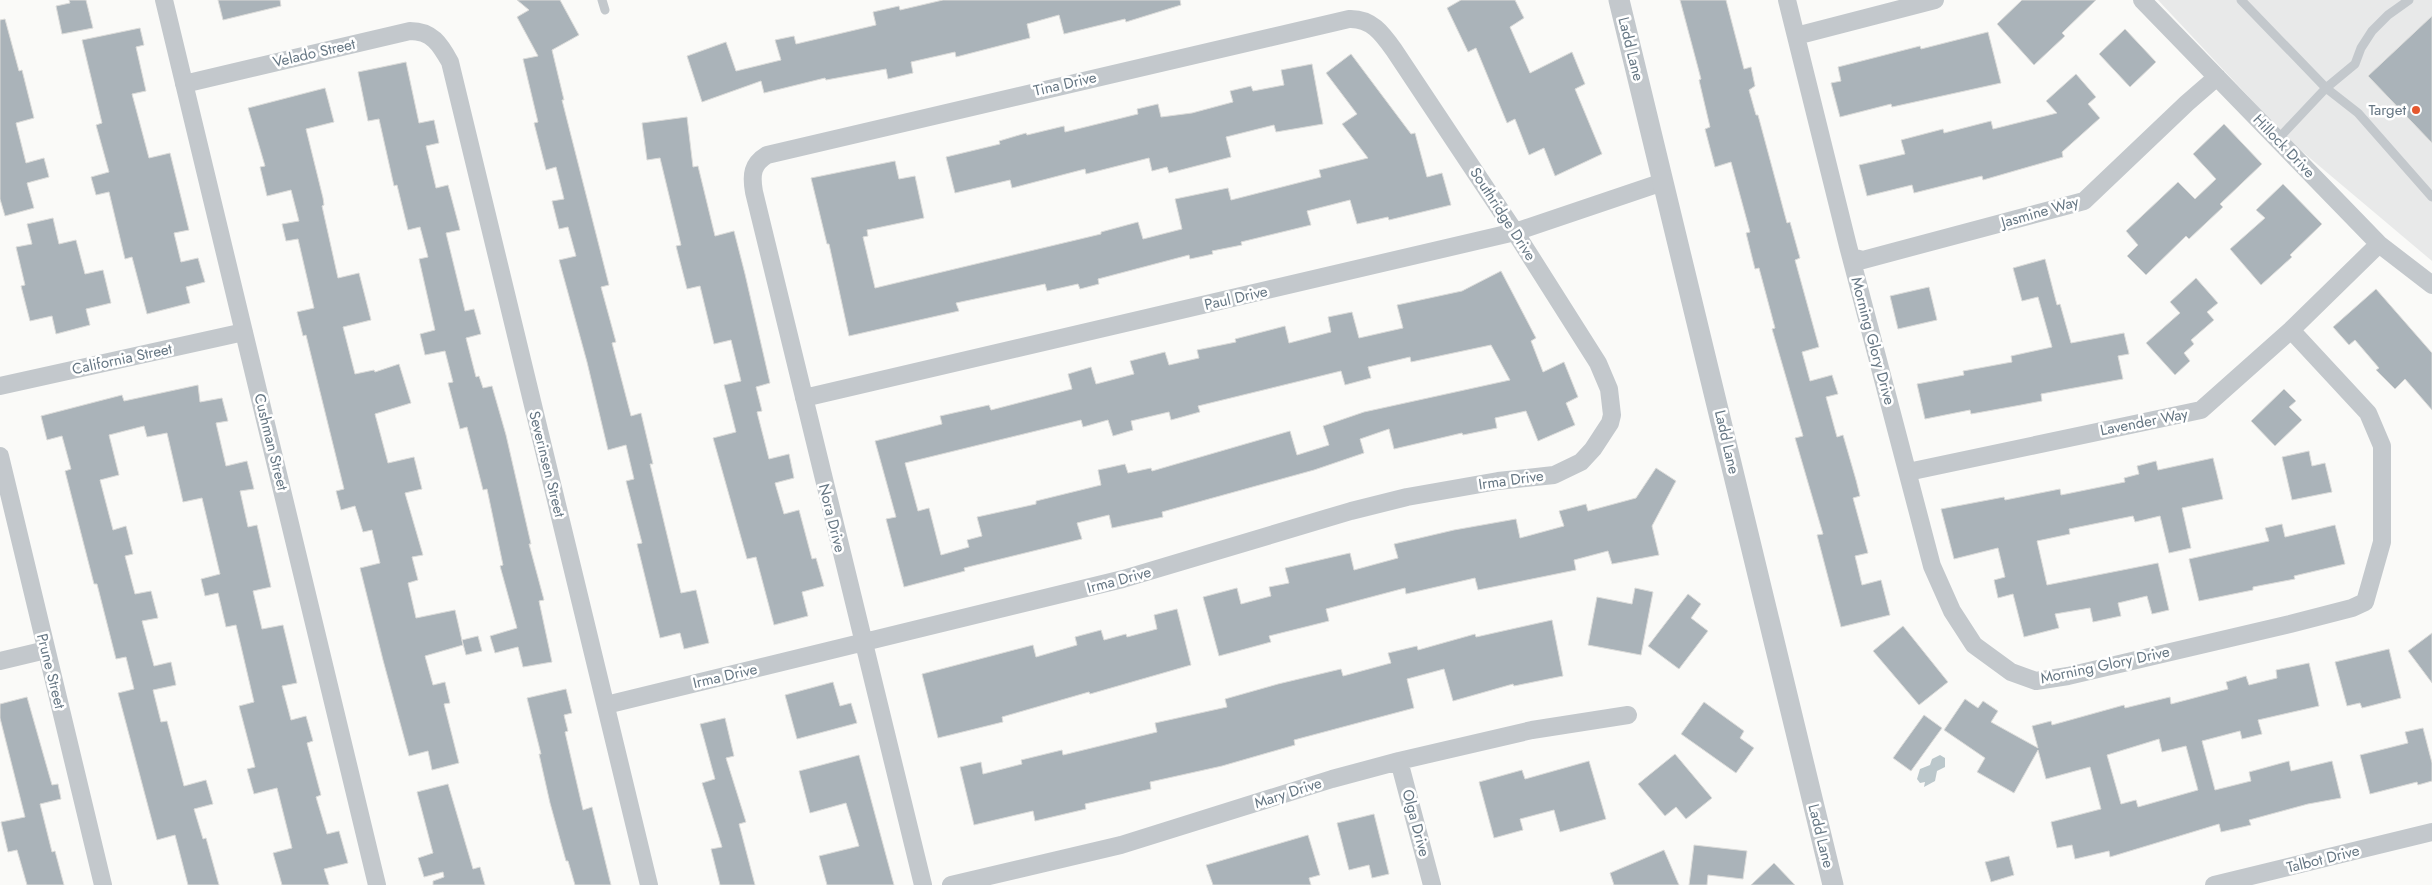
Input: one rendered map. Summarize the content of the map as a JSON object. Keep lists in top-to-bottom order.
{
  "streets": {
    "street": [
      "Ladd Lane",
      "Velado Street",
      "Tina Drive",
      "Hillock Drive",
      "Jasmine Way",
      "Southridge Drive",
      "Paul Drive",
      "Morning Glory Drive",
      "California Street",
      "Lavender Way",
      "Cushman Street",
      "Severinsen Street",
      "Irma Drive",
      "Nora Drive",
      "Prune Street",
      "Mary Drive",
      "Olga Drive",
      "Talbot Drive"
    ]
  },
  "crossings": [
    ["Ladd Lane", "Paul Drive"],
    ["Velado Street", "Cushman Street"],
    ["Velado Street", "Severinsen Street"],
    ["Tina Drive", "Southridge Drive"],
    ["Tina Drive", "Nora Drive"],
    ["Hillock Drive", "Jasmine Way"],
    ["Hillock Drive", "Lavender Way"],
    ["Jasmine Way", "Morning Glory Drive"],
    ["Southridge Drive", "Paul Drive"],
    ["Southridge Drive", "Irma Drive"],
    ["Paul Drive", "Nora Drive"],
    ["Morning Glory Drive", "Lavender Way"],
    ["California Street", "Cushman Street"],
    ["Severinsen Street", "Irma Drive"],
    ["Irma Drive", "Nora Drive"],
    ["Mary Drive", "Olga Drive"]
  ],
  "places": ["Target"]
}
